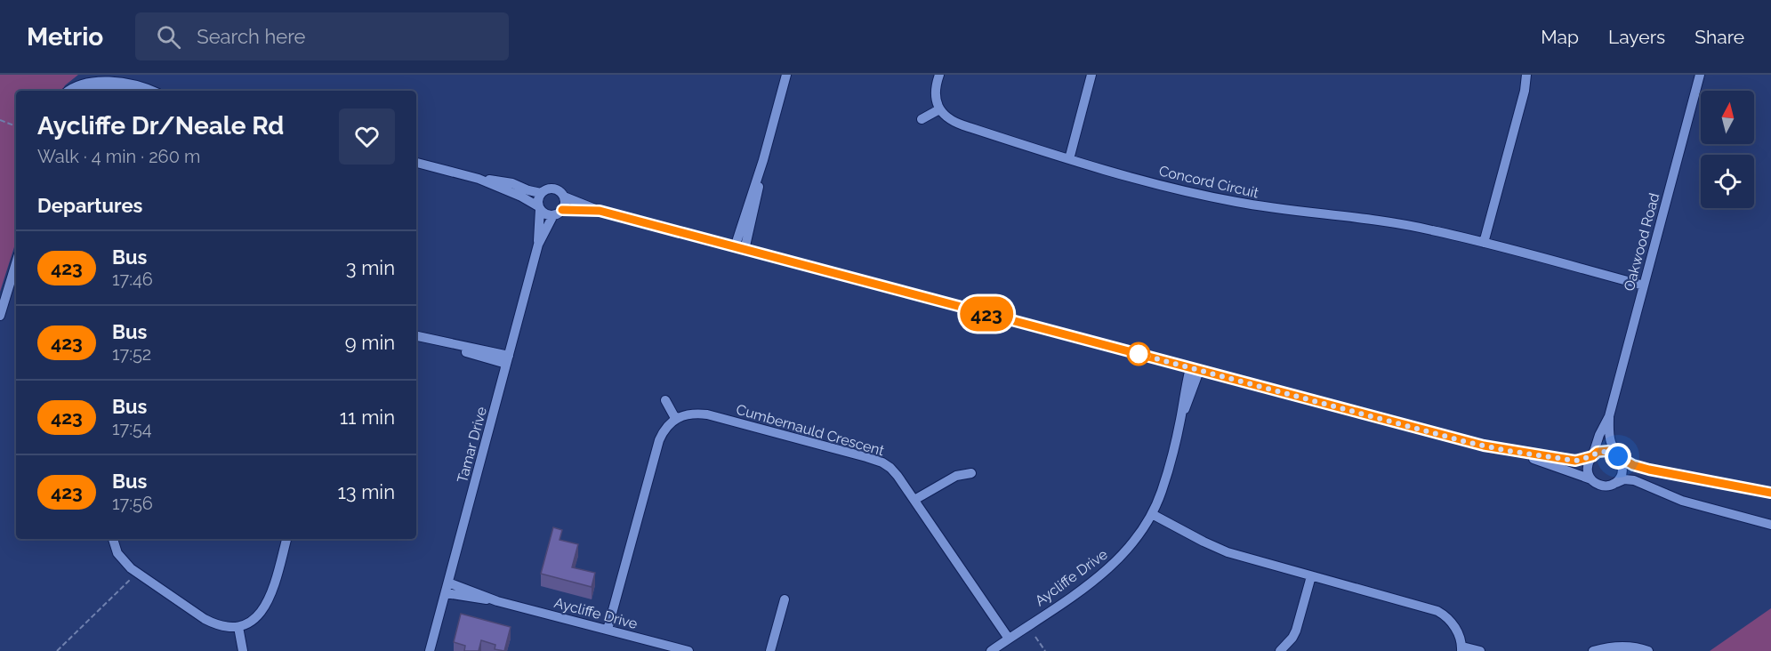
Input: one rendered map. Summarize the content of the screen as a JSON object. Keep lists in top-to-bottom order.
{
  "streets": {
    "street": [
      "Concord Circuit",
      "Oakwood Road",
      "Cumbernauld Crescent",
      "Tamar Drive",
      "Aycliffe Drive"
    ]
  },
  "crossings": [
    ["Concord Circuit", "Oakwood Road"],
    ["Cumbernauld Crescent", "Aycliffe Drive"],
    ["Tamar Drive", "Aycliffe Drive"]
  ],
  "lines": ["bus line 423"],
  "north": "top",
  "page": {
    "header": "Metrio",
    "search": "Search here",
    "nav": ["Map", "Layers", "Share"],
    "on_map": "423",
    "heading": [
      ["Aycliffe Dr/Neale Rd", "Walk · 4 min · 260 m"],
      "Departures"
    ],
    "list": [
      {
        "mark": "423",
        "name": "Bus",
        "note": "17:46",
        "value": "3 min"
      },
      {
        "mark": "423",
        "name": "Bus",
        "note": "17:52",
        "value": "9 min"
      },
      {
        "mark": "423",
        "name": "Bus",
        "note": "17:54",
        "value": "11 min"
      },
      {
        "mark": "423",
        "name": "Bus",
        "note": "17:56",
        "value": "13 min"
      }
    ]
  }
}
